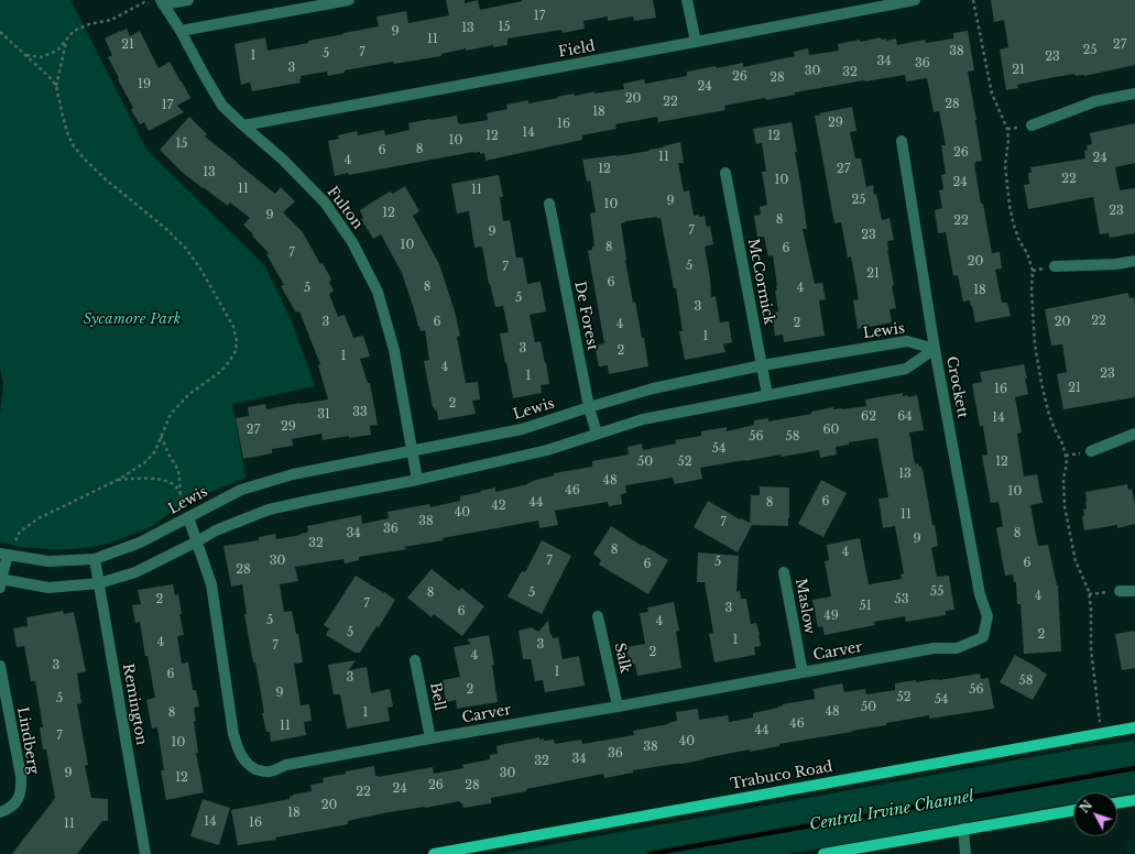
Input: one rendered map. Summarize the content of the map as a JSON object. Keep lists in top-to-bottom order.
{
  "streets": {
    "main road": ["Trabuco Road"],
    "street": [
      "Field",
      "Fulton",
      "McCormick",
      "De Forest",
      "Lewis",
      "Crockett",
      "Maslow",
      "Carver",
      "Salk",
      "Bell",
      "Remington",
      "Lindberg"
    ]
  },
  "crossings": [
    ["Field", "Fulton"],
    ["Fulton", "Lewis"],
    ["McCormick", "Lewis"],
    ["De Forest", "Lewis"],
    ["Lewis", "Crockett"],
    ["Lewis", "Carver"],
    ["Lewis", "Remington"],
    ["Crockett", "Carver"],
    ["Maslow", "Carver"],
    ["Carver", "Salk"],
    ["Carver", "Bell"]
  ],
  "water": ["Central Irvine Channel"],
  "parks": ["Sycamore Park"],
  "house_numbers": [
    "17",
    "15",
    "13",
    "9",
    "11",
    "21",
    "27",
    "25",
    "38",
    "7",
    "5",
    "1",
    "23",
    "34",
    "36",
    "3",
    "21",
    "30",
    "32",
    "26",
    "28",
    "19",
    "24",
    "20",
    "22",
    "28",
    "17",
    "18",
    "29",
    "16",
    "14",
    "12",
    "12",
    "10",
    "15",
    "8",
    "6",
    "26",
    "11",
    "24",
    "4",
    "12",
    "27",
    "13",
    "22",
    "10",
    "24",
    "11",
    "11",
    "25",
    "9",
    "10",
    "23",
    "12",
    "9",
    "8",
    "22",
    "7",
    "9",
    "23",
    "10",
    "8",
    "6",
    "7",
    "20",
    "5",
    "7",
    "21",
    "6",
    "8",
    "5",
    "4",
    "18",
    "5",
    "3",
    "22",
    "3",
    "6",
    "20",
    "2",
    "4",
    "1",
    "3",
    "2",
    "1",
    "4",
    "23",
    "1",
    "21",
    "16",
    "2",
    "33",
    "31",
    "62",
    "64",
    "14",
    "29",
    "27",
    "60",
    "56",
    "58",
    "54",
    "50",
    "52",
    "12",
    "13",
    "48",
    "46",
    "10",
    "6",
    "44",
    "8",
    "42",
    "40",
    "11",
    "38",
    "7",
    "36",
    "34",
    "8",
    "9",
    "32",
    "8",
    "4",
    "30",
    "7",
    "5",
    "6",
    "6",
    "28",
    "55",
    "8",
    "5",
    "4",
    "2",
    "53",
    "7",
    "51",
    "3",
    "6",
    "49",
    "5",
    "4",
    "5",
    "2",
    "1",
    "4",
    "3",
    "7",
    "2",
    "4",
    "3",
    "1",
    "6",
    "3",
    "58",
    "2",
    "56",
    "9",
    "52",
    "5",
    "54",
    "50",
    "48",
    "8",
    "1",
    "46",
    "11",
    "44",
    "7",
    "40",
    "10",
    "38",
    "36",
    "34",
    "32",
    "9",
    "30",
    "12",
    "26",
    "28",
    "24",
    "22",
    "20",
    "18",
    "14",
    "16",
    "11"
  ],
  "north": "top left"
}
